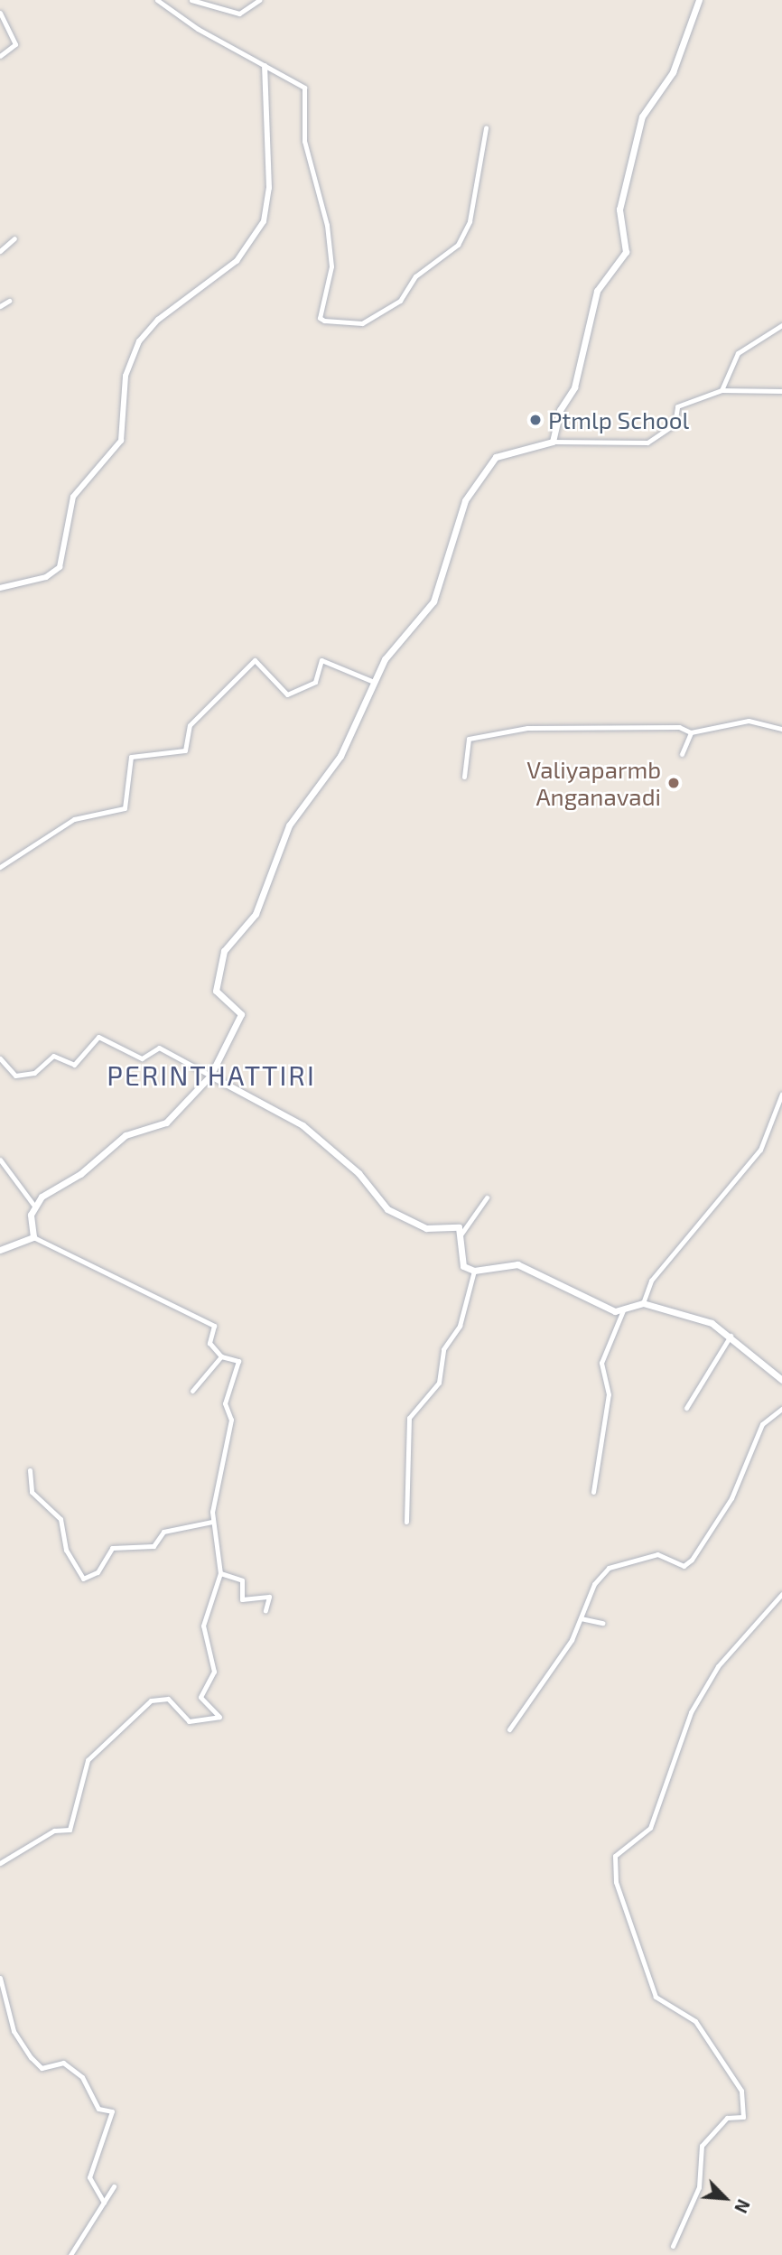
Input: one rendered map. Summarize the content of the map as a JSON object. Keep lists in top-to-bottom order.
{
  "districts": ["PERINTHATTIRI"],
  "places": ["Ptmlp School", "Valiyaparmb Anganavadi"],
  "north": "bottom right"
}
